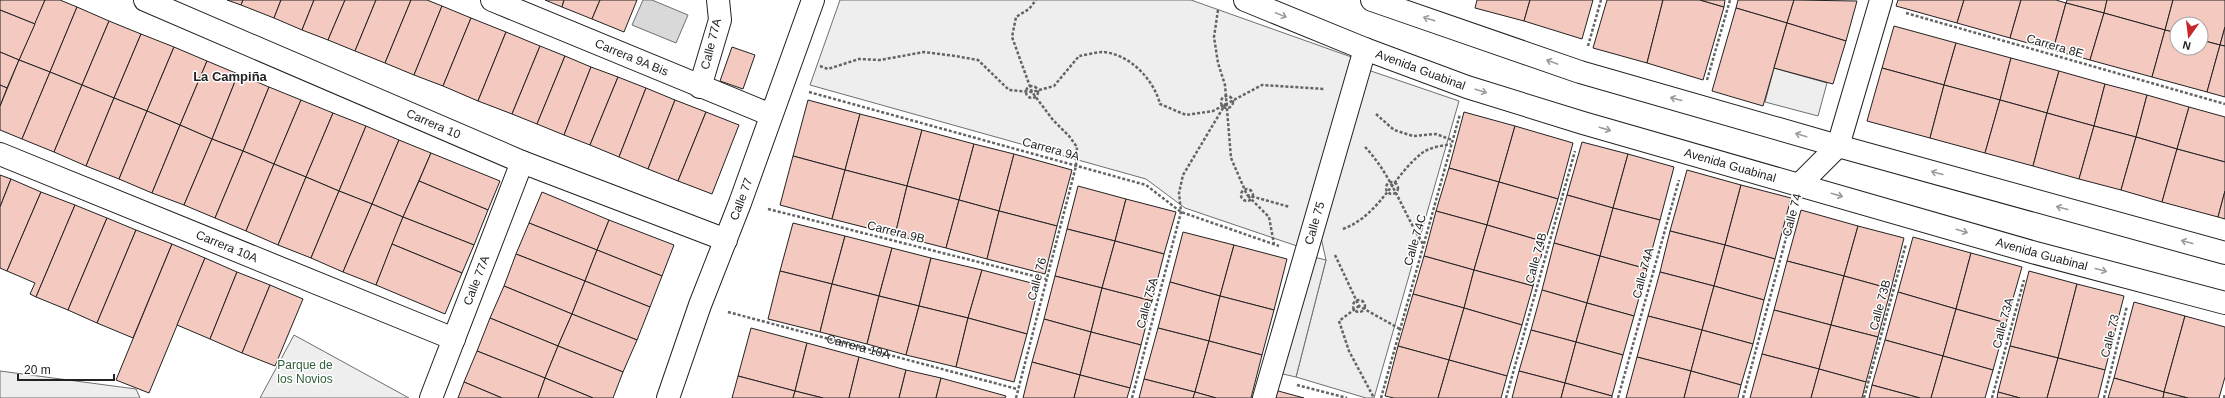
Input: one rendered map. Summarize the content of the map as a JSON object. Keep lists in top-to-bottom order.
{
  "streets": {
    "street": [
      "Calle 77A",
      "Carrera 9A Bis",
      "Avenida Guabinal",
      "Carrera 10",
      "Calle 77",
      "Calle 74",
      "Calle 75",
      "Carrera 10A"
    ],
    "path": [
      "Carrera 8E",
      "Carrera 9A",
      "Carrera 9B",
      "Calle 74C",
      "Calle 74B",
      "Calle 74A",
      "Calle 76",
      "Calle 75A",
      "Calle 73B",
      "Calle 73A",
      "Calle 73"
    ]
  },
  "crossings": [
    ["Calle 77A", "Carrera 9A Bis"],
    ["Calle 77A", "Carrera 10"],
    ["Calle 77A", "Carrera 10A"],
    ["Carrera 8E", "Calle 74"],
    ["Carrera 9A Bis", "Calle 77"],
    ["Avenida Guabinal", "Calle 74"],
    ["Avenida Guabinal", "Calle 75"],
    ["Avenida Guabinal", "Calle 74C"],
    ["Avenida Guabinal", "Calle 74B"],
    ["Avenida Guabinal", "Calle 74A"],
    ["Avenida Guabinal", "Calle 73B"],
    ["Avenida Guabinal", "Calle 73A"],
    ["Avenida Guabinal", "Calle 73"],
    ["Carrera 10", "Calle 77"],
    ["Carrera 9A", "Calle 77"],
    ["Carrera 9A", "Calle 75"],
    ["Carrera 9A", "Calle 76"],
    ["Carrera 9A", "Calle 75A"],
    ["Calle 77", "Carrera 9B"],
    ["Calle 77", "Carrera 10A"],
    ["Carrera 9B", "Calle 76"],
    ["Carrera 10A", "Calle 76"]
  ],
  "districts": ["La Campiña"],
  "parks": ["Parque de los Novios"],
  "scale_bar": "20 m",
  "north": "bottom"
}
